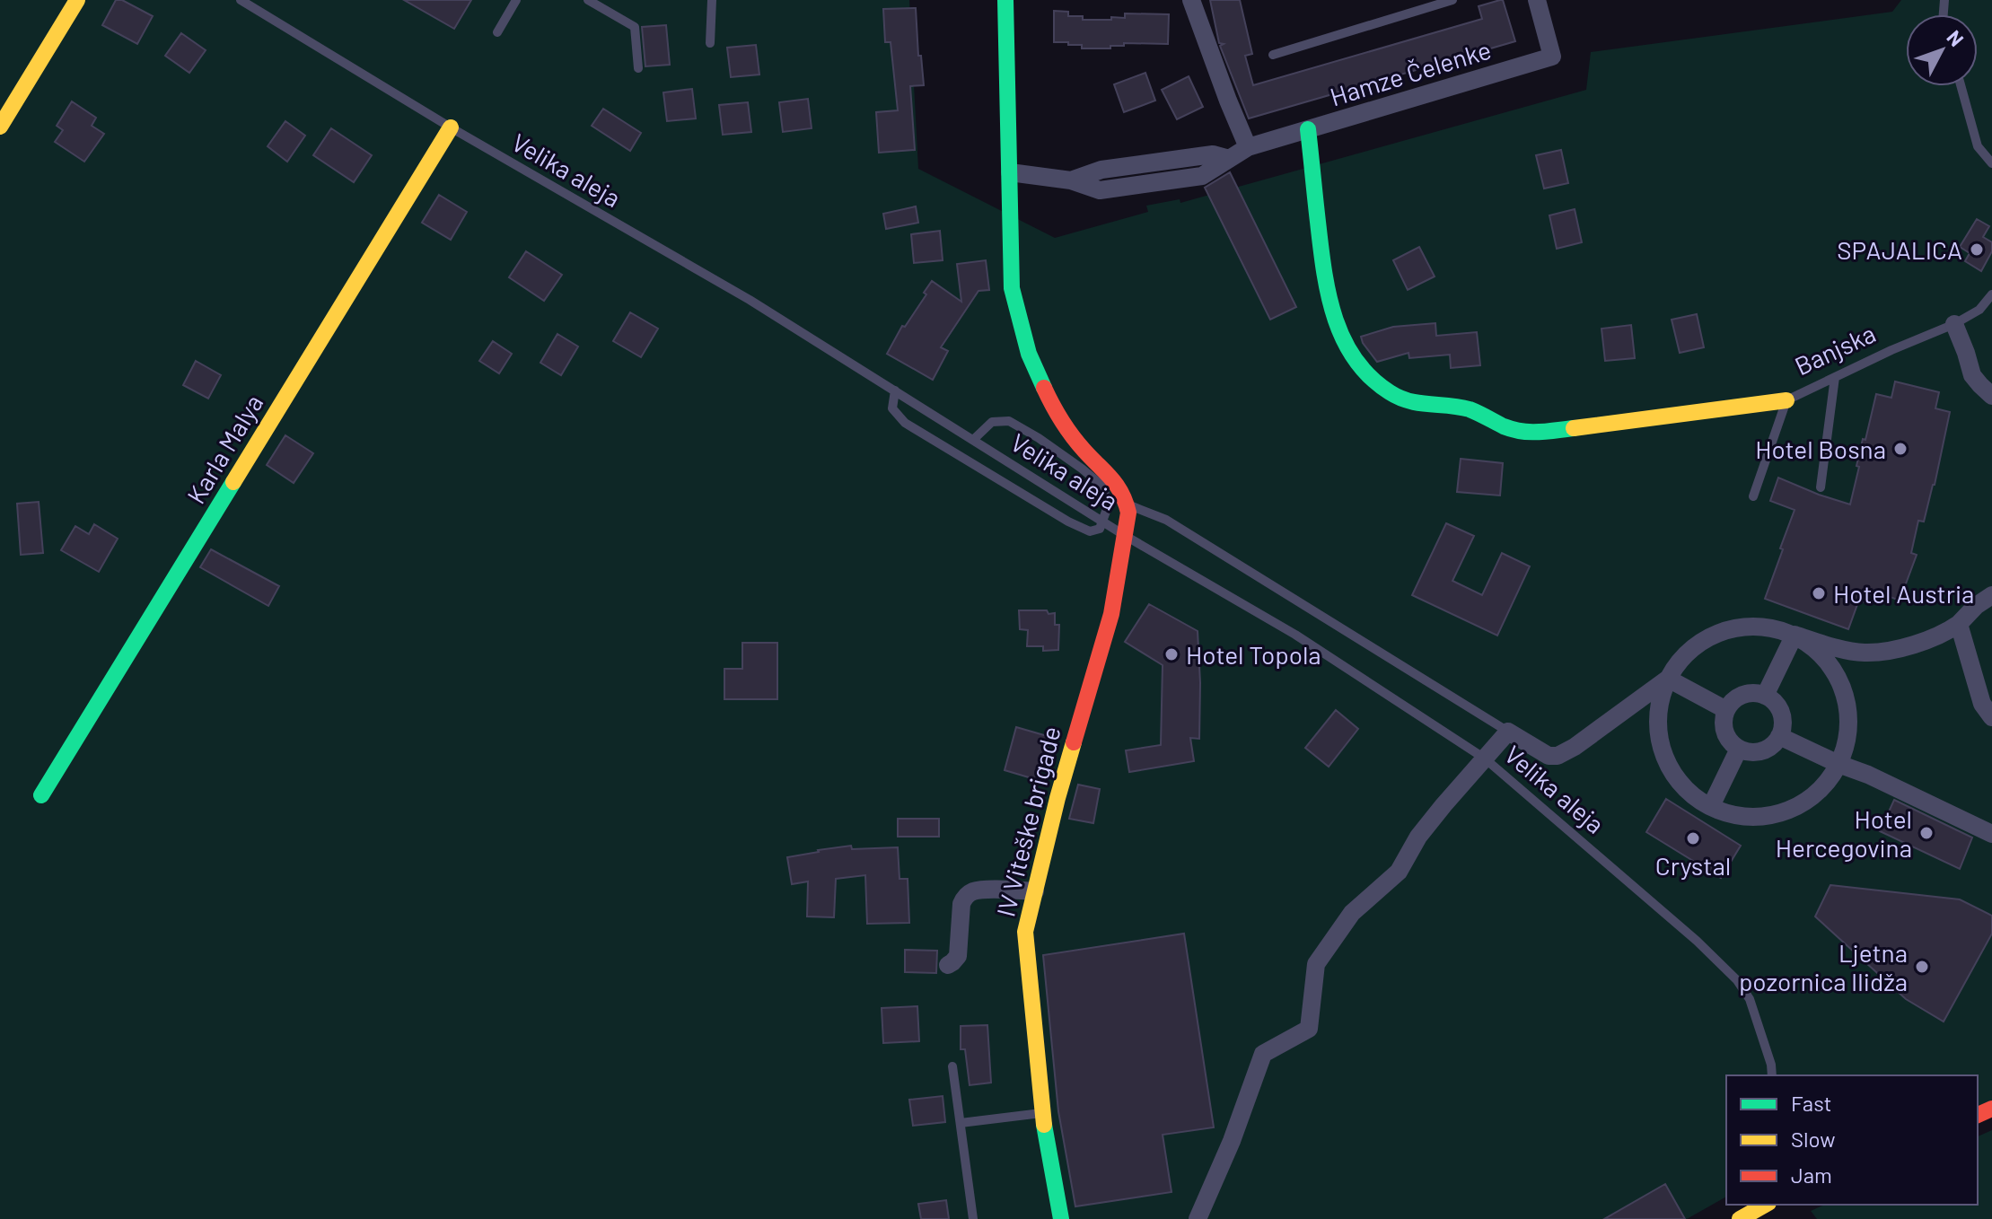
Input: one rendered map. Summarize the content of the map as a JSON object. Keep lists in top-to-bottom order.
{
  "streets": {
    "street": ["Hamze Čelenke", "Karla Malya", "IV Viteške brigade"],
    "lane": ["Velika aleja", "Banjska"]
  },
  "crossings": [
    ["Velika aleja", "Karla Malya"],
    ["Velika aleja", "IV Viteške brigade"]
  ],
  "places": [
    "SPAJALICA",
    "Hotel Bosna",
    "Hotel Austria",
    "Hotel Topola",
    "Hotel Hercegovina",
    "Crystal",
    "Ljetna pozornica Ilidža"
  ],
  "legend": ["Fast", "Slow", "Jam"],
  "north": "top right"
}
